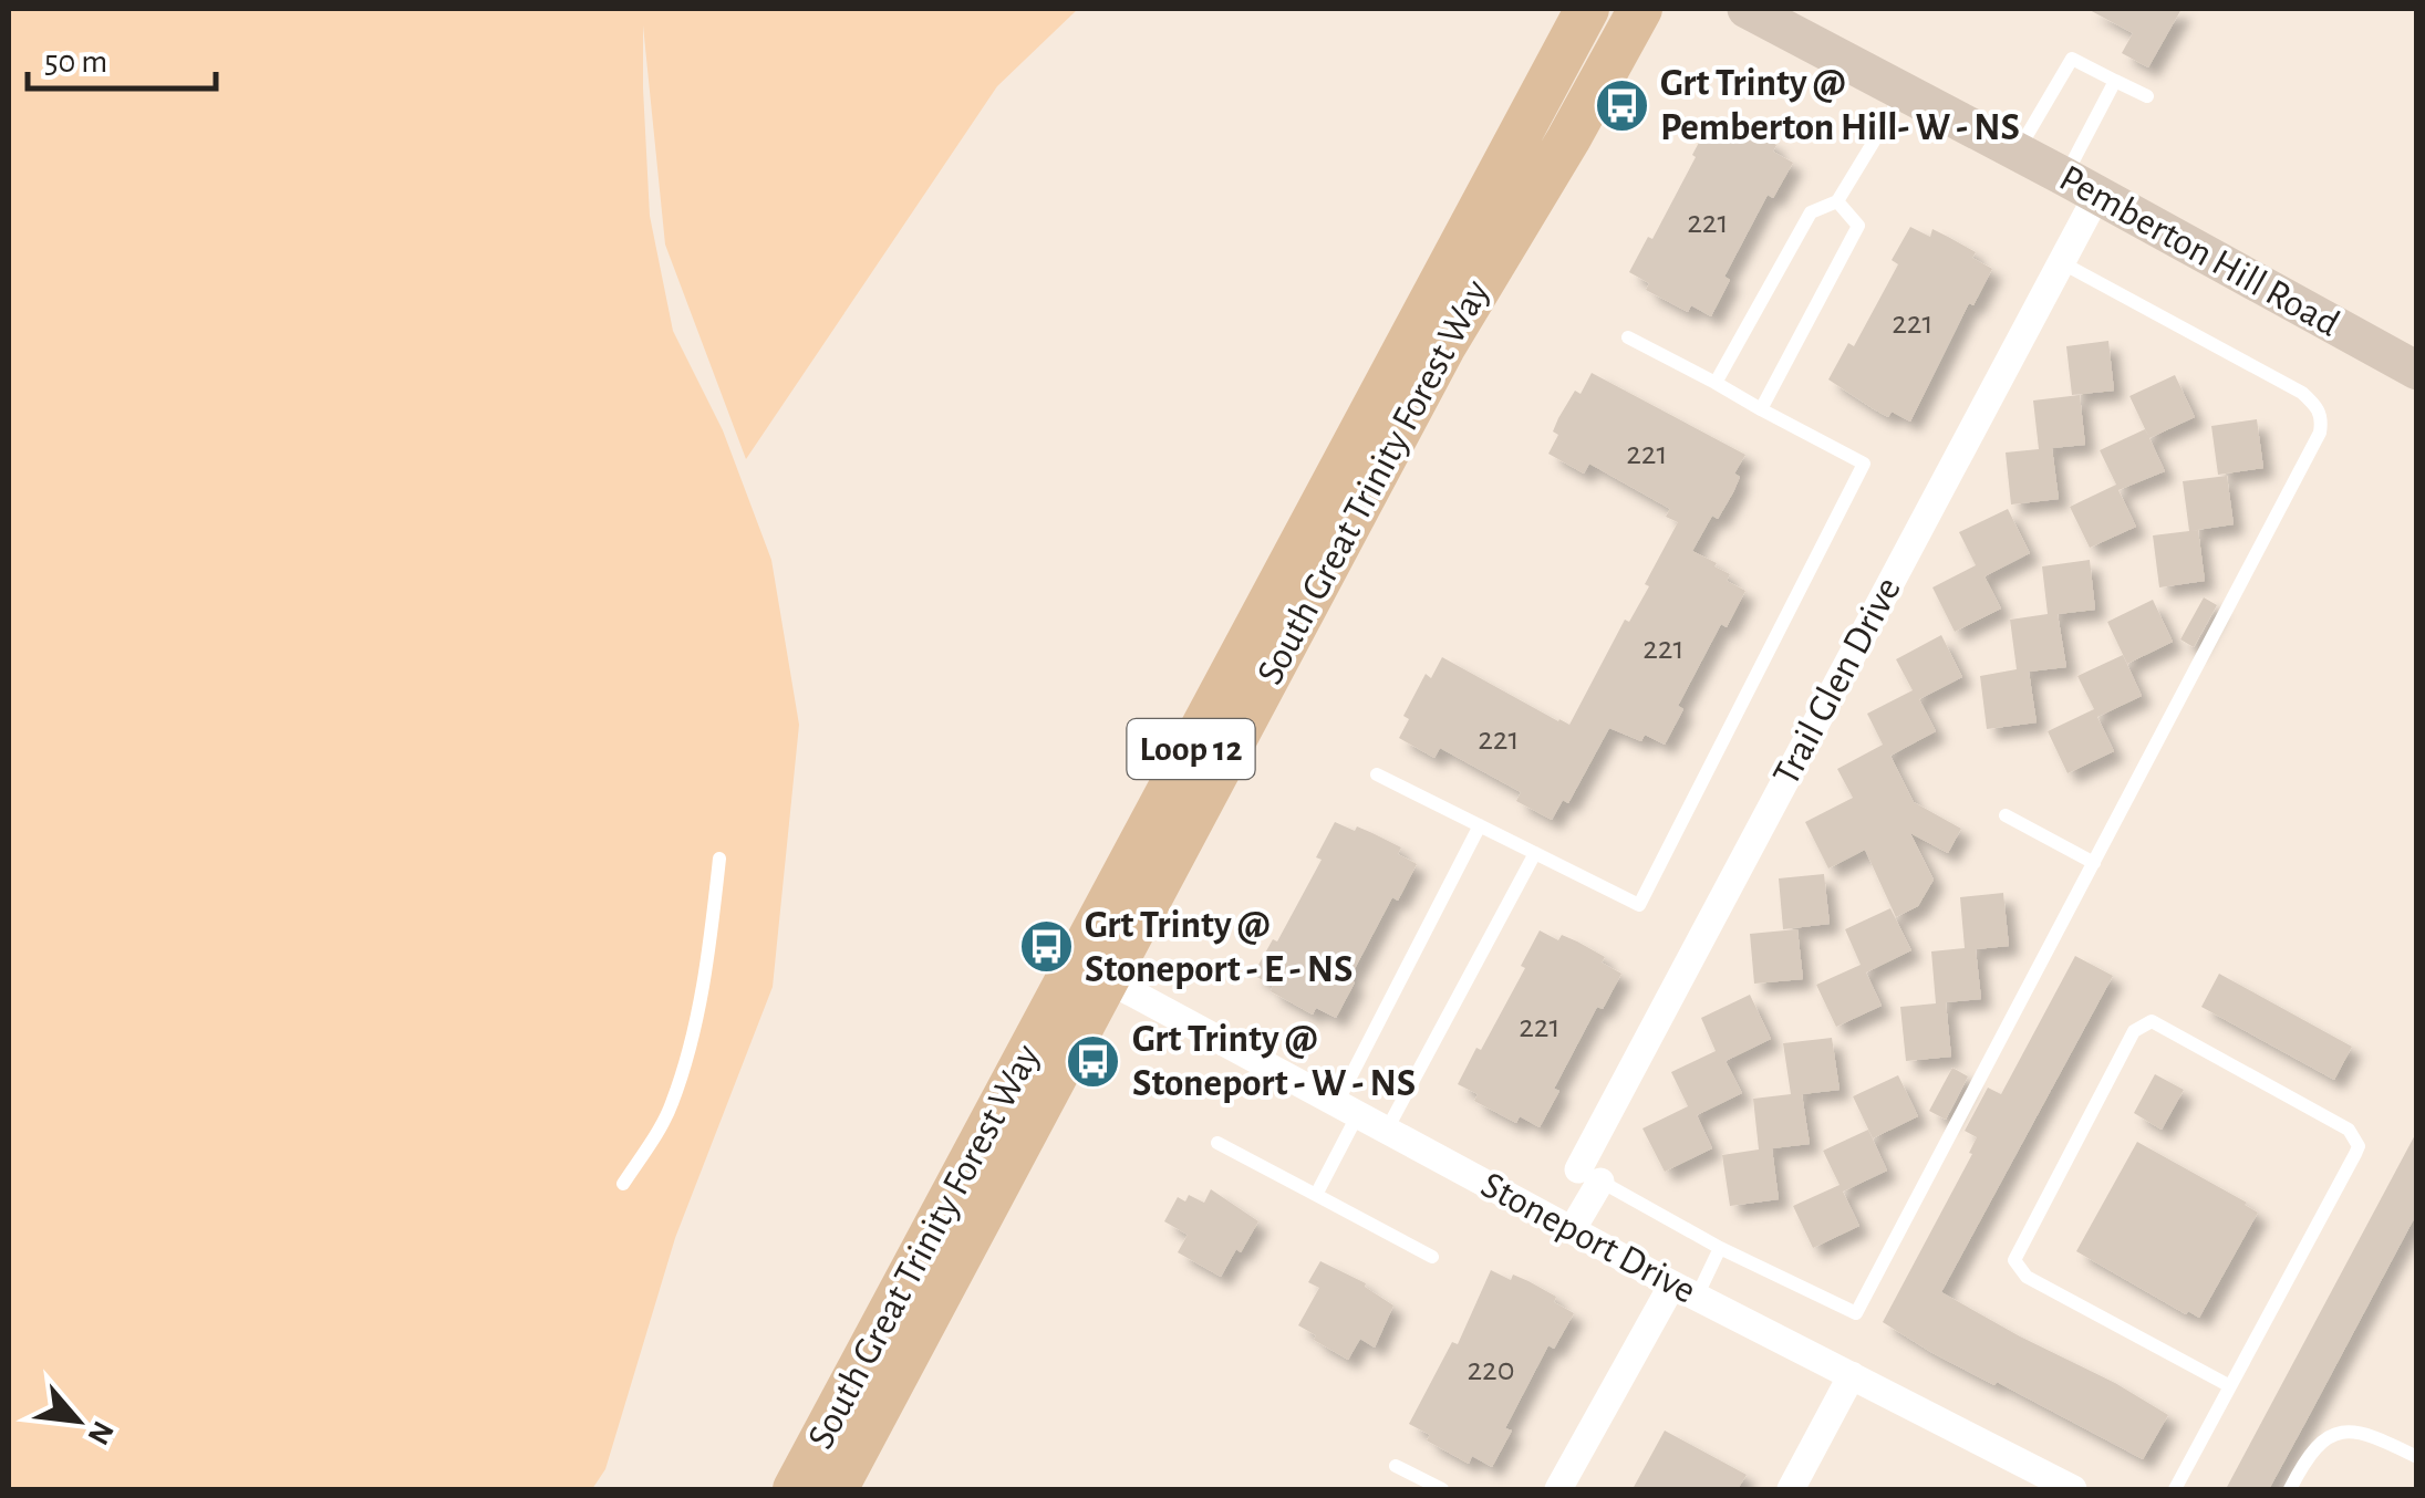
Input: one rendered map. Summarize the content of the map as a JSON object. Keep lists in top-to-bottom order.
{
  "streets": {
    "main road": ["South Great Trinity Forest Way", "Loop 12"],
    "street": ["Pemberton Hill Road", "Trail Glen Drive", "Stoneport Drive"]
  },
  "crossings": [
    ["Pemberton Hill Road", "Trail Glen Drive"],
    ["South Great Trinity Forest Way", "Stoneport Drive"],
    ["Trail Glen Drive", "Stoneport Drive"]
  ],
  "places": {
    "bus stop": ["Grt Trinty @ Pemberton Hill- W - NS", "Grt Trinty @ Stoneport - E - NS", "Grt Trinty @ Stoneport - W - NS"]
  },
  "house_numbers": [
    "221",
    "221",
    "221",
    "221",
    "221",
    "221",
    "220"
  ],
  "scale_bar": "50 m",
  "north": "bottom right"
}
